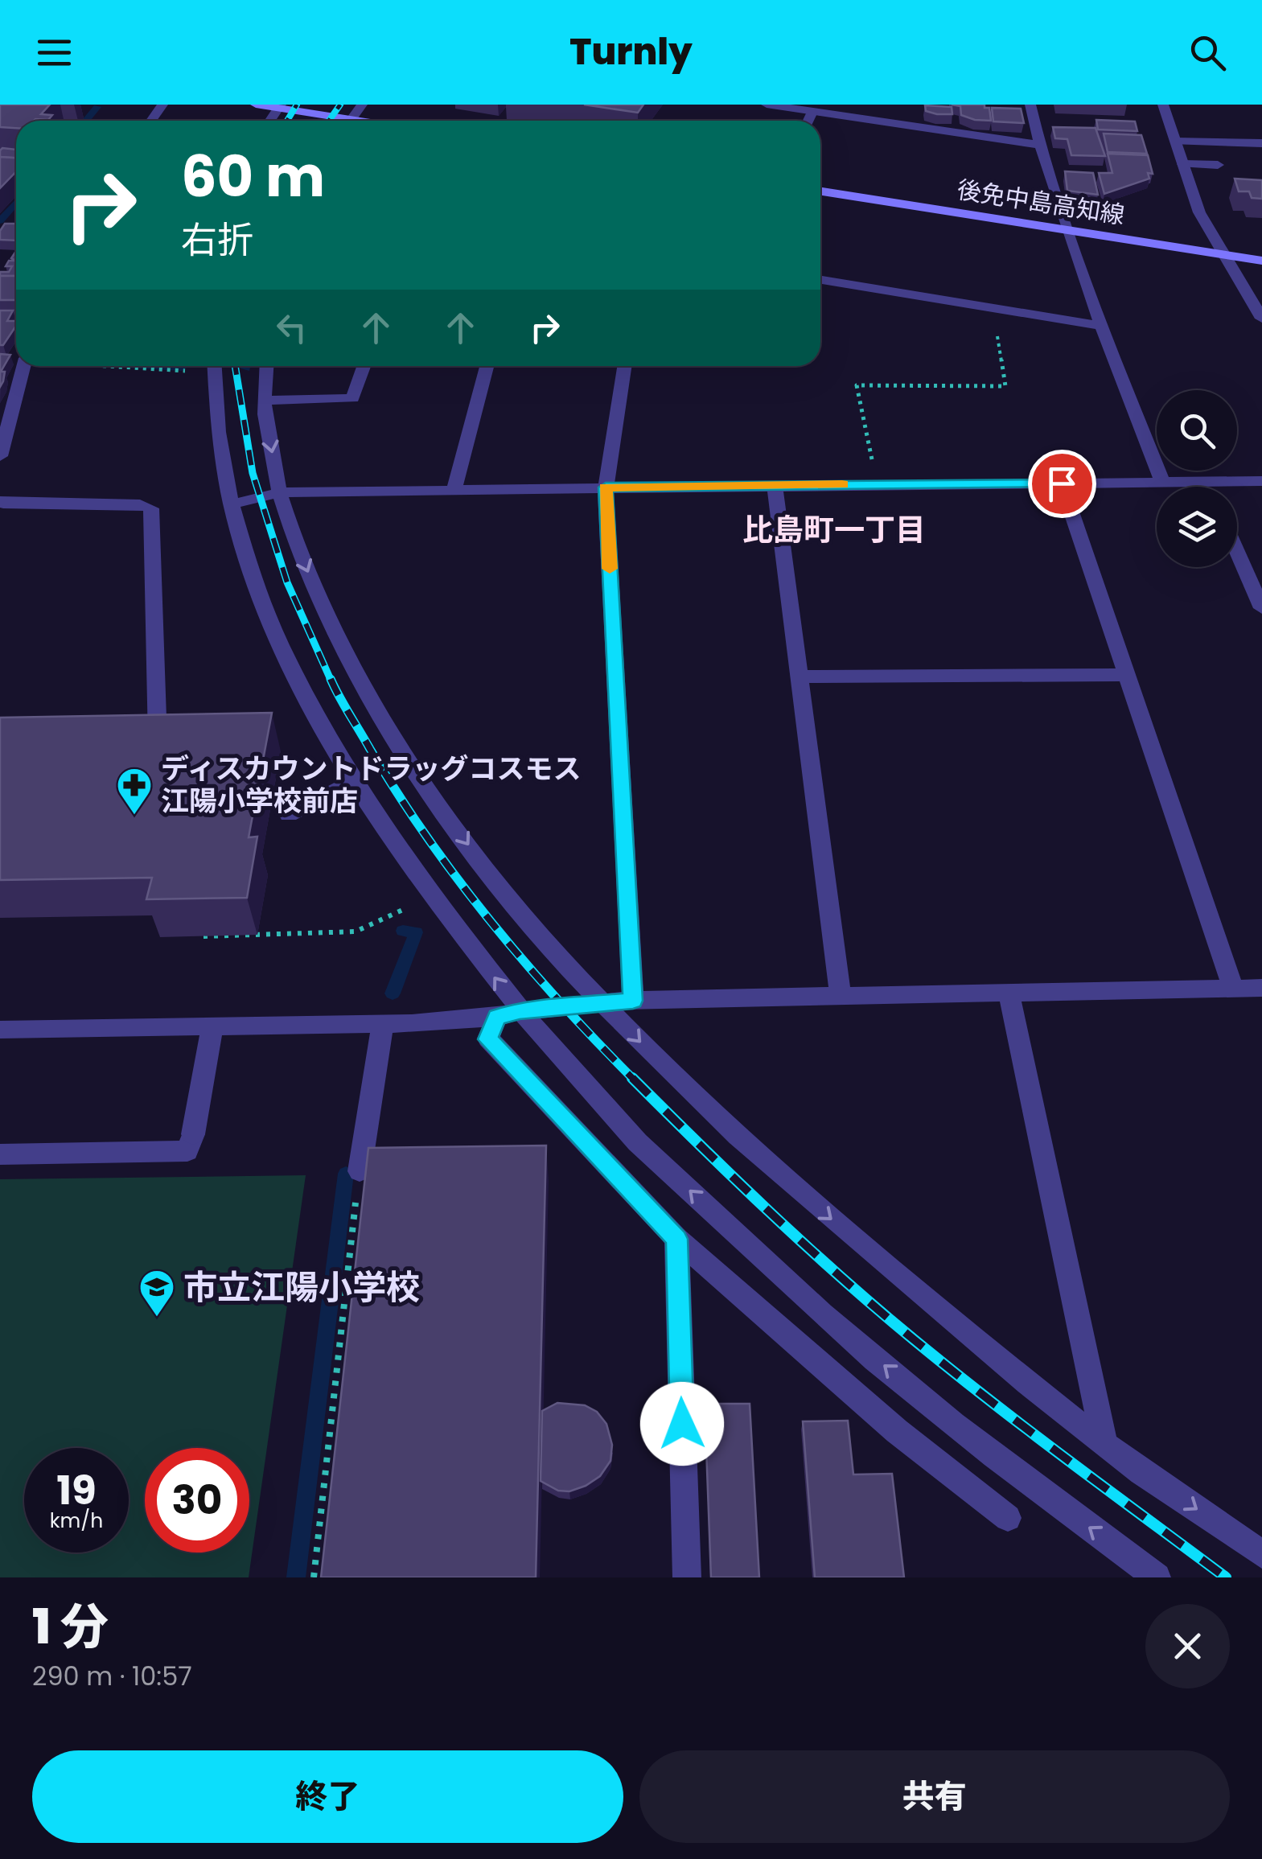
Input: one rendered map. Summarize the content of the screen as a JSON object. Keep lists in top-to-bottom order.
{
  "streets": {
    "main road": ["後免中島高知線"]
  },
  "districts": ["比島町一丁目"],
  "places": {
    "pharmacy": ["ディスカウントドラッグコスモス 江陽小学校前店"],
    "school or university": ["市立江陽小学校"]
  },
  "page": {
    "header": "Turnly",
    "turn": ["60 m", "右折"],
    "speed": "19 km/h",
    "limit": "30",
    "heading": ["1 分", "290 m · 10:57"],
    "buttons": ["終了", "共有"]
  }
}
